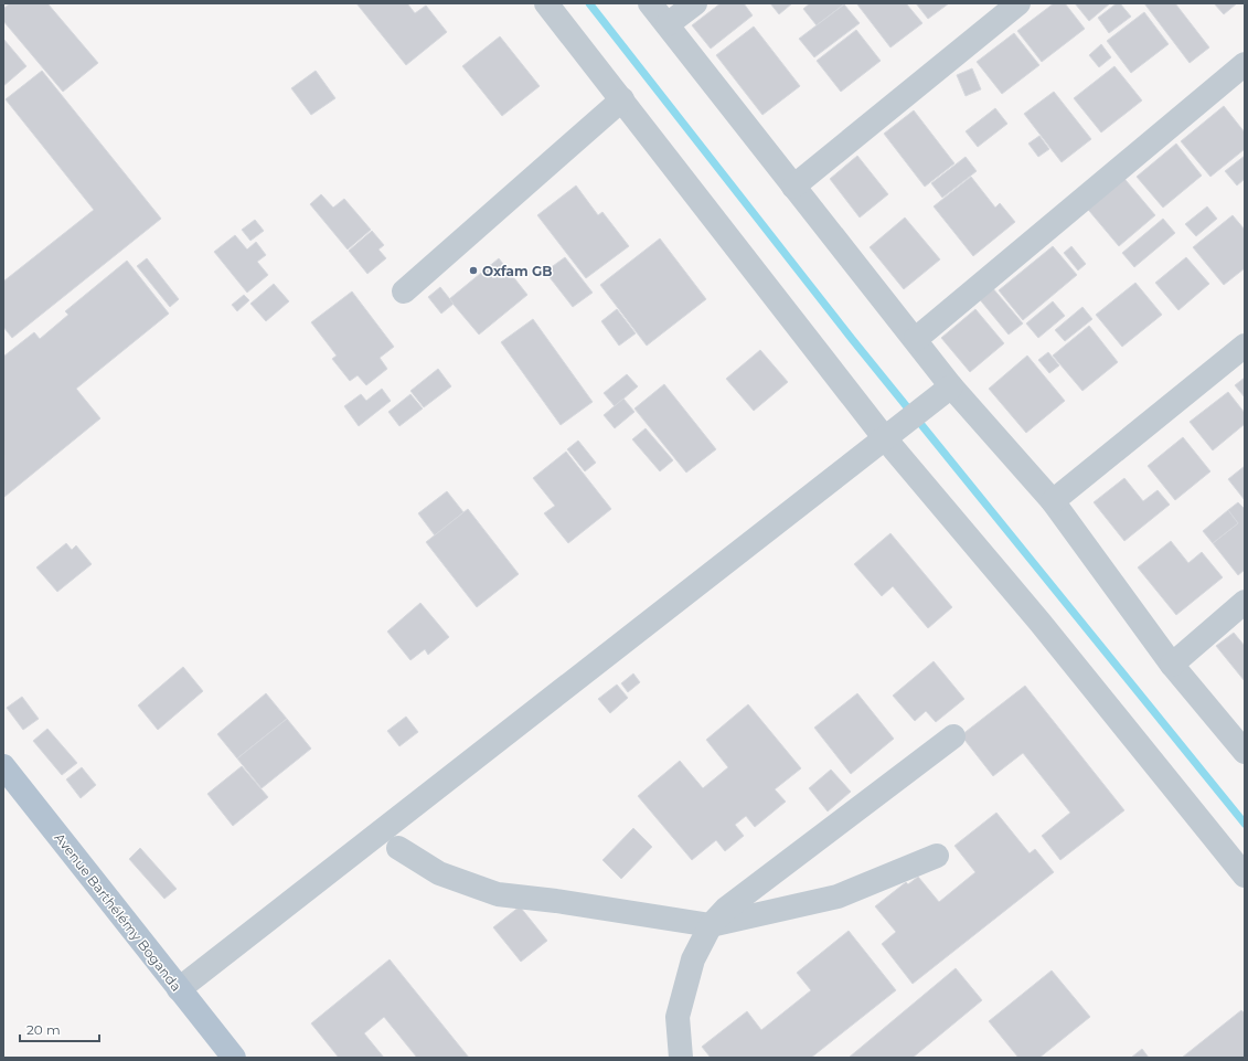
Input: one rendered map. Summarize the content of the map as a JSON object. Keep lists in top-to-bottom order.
{
  "streets": {
    "main road": ["Avenue Barthélémy Boganda"]
  },
  "places": ["Oxfam GB"],
  "scale_bar": "20 m"
}
